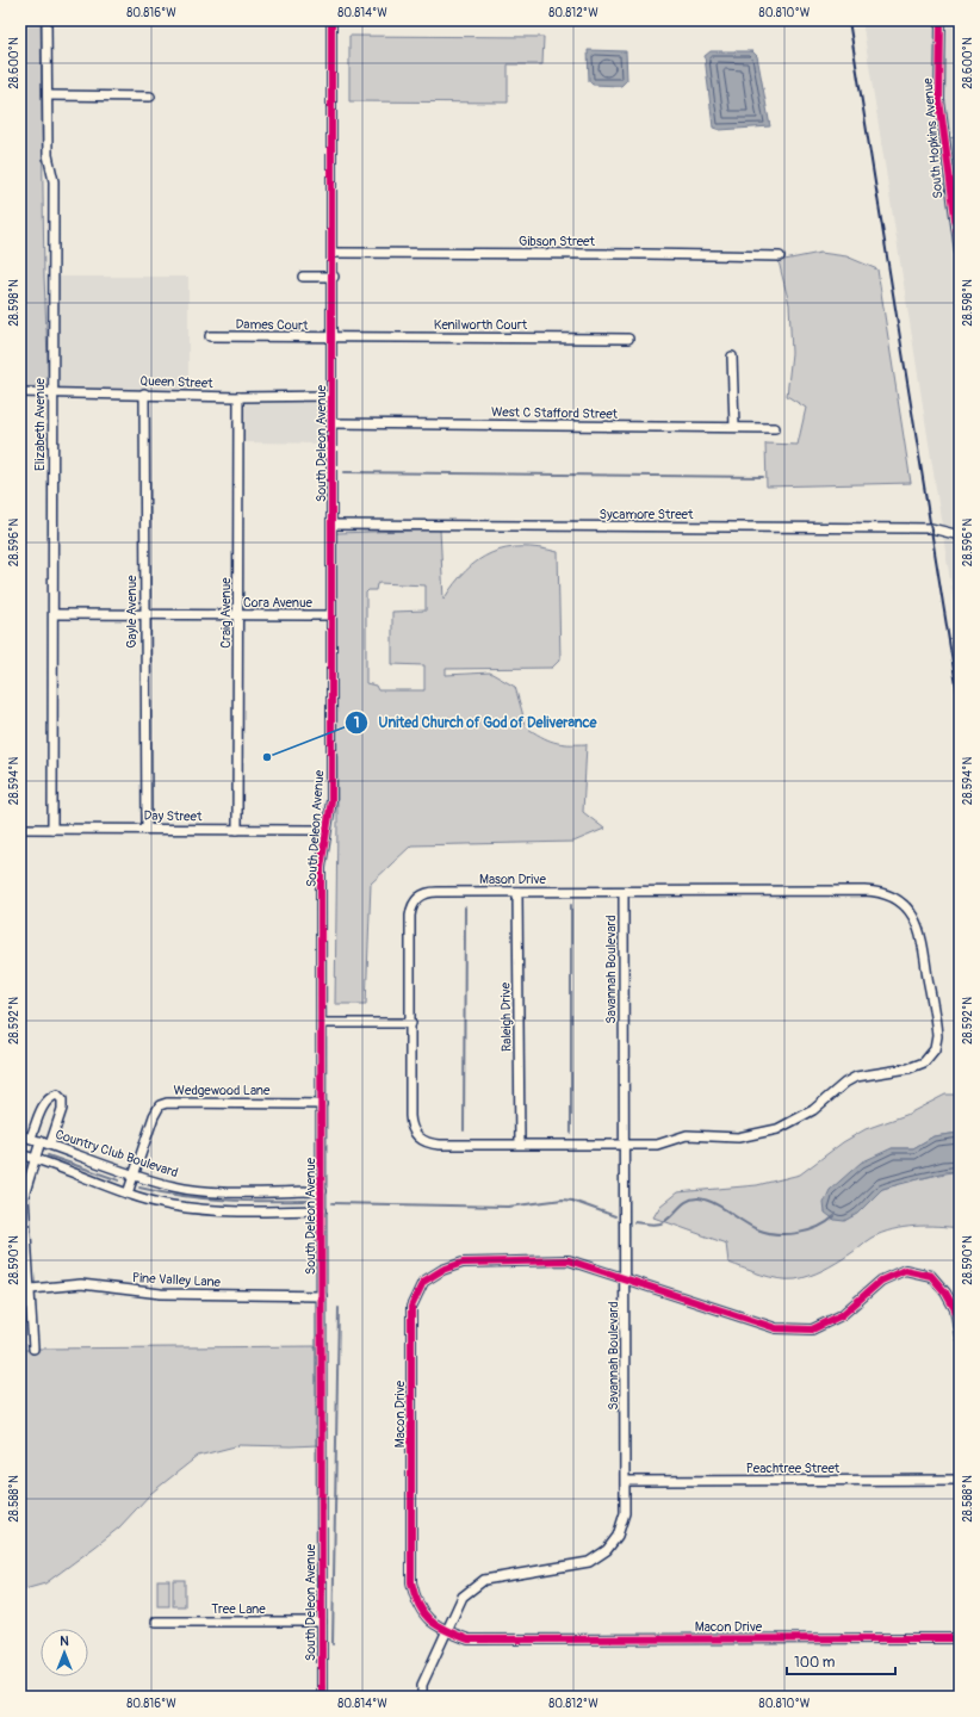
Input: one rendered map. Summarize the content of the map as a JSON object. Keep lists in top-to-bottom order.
{
  "streets": {
    "street": [
      "South Hopkins Avenue",
      "Gibson Street",
      "Dames Court",
      "Kenilworth Court",
      "Queen Street",
      "West C Stafford Street",
      "Elizabeth Avenue",
      "South Deleon Avenue",
      "Sycamore Street",
      "Cora Avenue",
      "Gayle Avenue",
      "Craig Avenue",
      "Day Street",
      "Mason Drive",
      "Savannah Boulevard",
      "Raleigh Drive",
      "Wedgewood Lane",
      "Country Club Boulevard",
      "Pine Valley Lane",
      "Macon Drive",
      "Peachtree Street",
      "Tree Lane"
    ]
  },
  "crossings": [
    ["Gibson Street", "South Deleon Avenue"],
    ["Dames Court", "Kenilworth Court"],
    ["Dames Court", "South Deleon Avenue"],
    ["Kenilworth Court", "South Deleon Avenue"],
    ["Queen Street", "Elizabeth Avenue"],
    ["Queen Street", "South Deleon Avenue"],
    ["Queen Street", "Gayle Avenue"],
    ["Queen Street", "Craig Avenue"],
    ["West C Stafford Street", "South Deleon Avenue"],
    ["Elizabeth Avenue", "Cora Avenue"],
    ["Elizabeth Avenue", "Day Street"],
    ["South Deleon Avenue", "Sycamore Street"],
    ["South Deleon Avenue", "Cora Avenue"],
    ["South Deleon Avenue", "Day Street"],
    ["South Deleon Avenue", "Wedgewood Lane"],
    ["South Deleon Avenue", "Country Club Boulevard"],
    ["South Deleon Avenue", "Pine Valley Lane"],
    ["South Deleon Avenue", "Tree Lane"],
    ["Cora Avenue", "Gayle Avenue"],
    ["Cora Avenue", "Craig Avenue"],
    ["Gayle Avenue", "Day Street"],
    ["Craig Avenue", "Day Street"],
    ["Mason Drive", "Savannah Boulevard"],
    ["Mason Drive", "Raleigh Drive"],
    ["Savannah Boulevard", "Macon Drive"],
    ["Savannah Boulevard", "Peachtree Street"],
    ["Wedgewood Lane", "Country Club Boulevard"]
  ],
  "places": ["United Church of God of Deliverance"],
  "scale_bar": "100 m",
  "north": "top",
  "coordinates": [
    "80.816°W",
    "80.814°W",
    "80.812°W",
    "80.810°W",
    "28.600°N",
    "28.598°N",
    "28.596°N",
    "28.594°N",
    "28.592°N",
    "28.590°N",
    "28.588°N"
  ]
}
